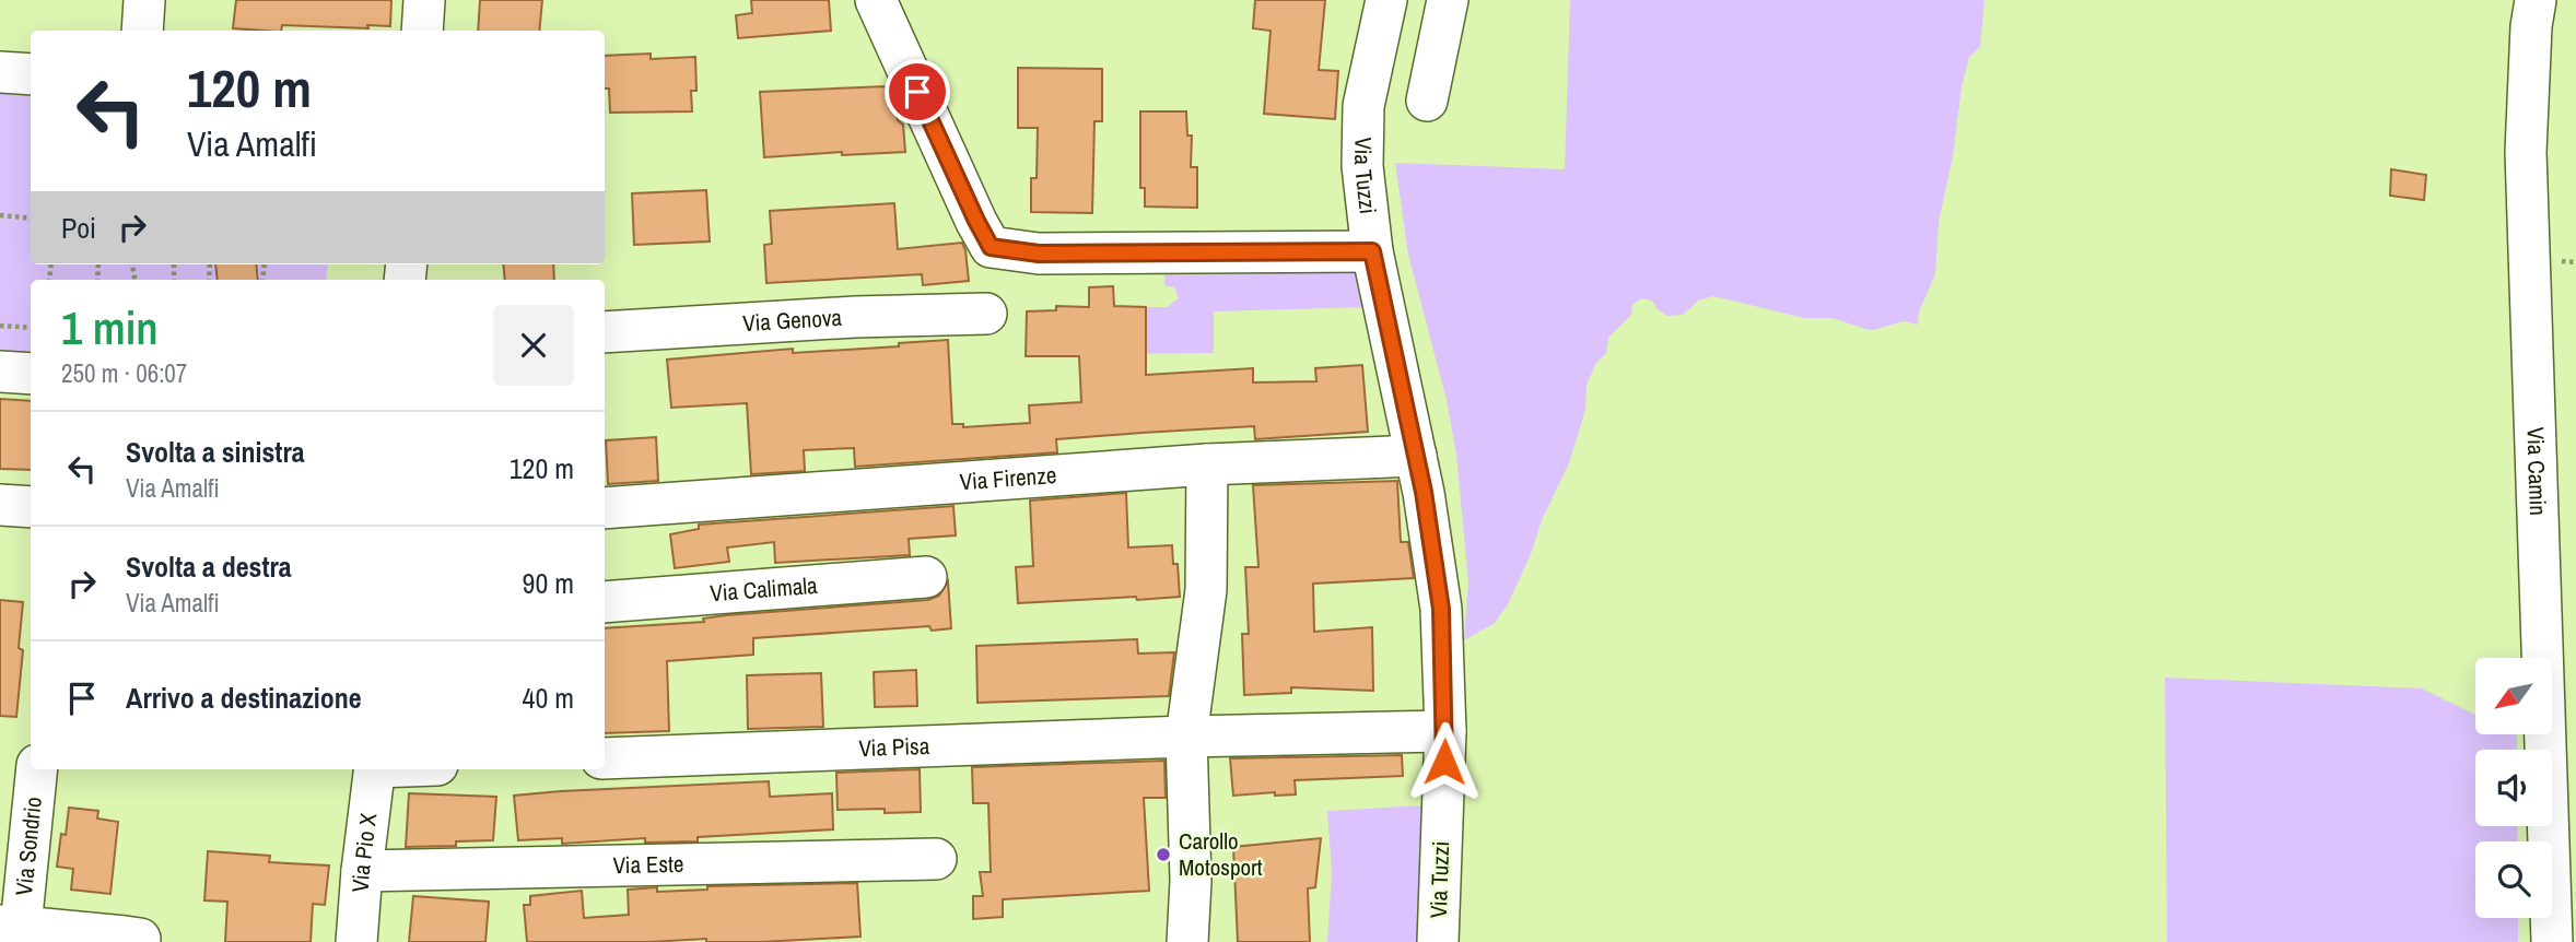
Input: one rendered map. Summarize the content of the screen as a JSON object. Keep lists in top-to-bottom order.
{
  "streets": {
    "street": [
      "Via Tuzzi",
      "Via Genova",
      "Via Camin",
      "Via Firenze",
      "Via Calimala",
      "Via Pisa",
      "Via Sondrio",
      "Via Pio X",
      "Via Este"
    ]
  },
  "crossings": [
    ["Via Tuzzi", "Via Firenze"],
    ["Via Tuzzi", "Via Pisa"],
    ["Via Pio X", "Via Este"]
  ],
  "places": ["Carollo Motosport"],
  "north": "bottom left",
  "page": {
    "turn": ["120 m", "Via Amalfi"],
    "then": "Poi",
    "heading": ["1 min", "250 m · 06:07"],
    "list": [
      {
        "name": "Svolta a sinistra",
        "note": "Via Amalfi",
        "value": "120 m"
      },
      {
        "name": "Svolta a destra",
        "note": "Via Amalfi",
        "value": "90 m"
      },
      {
        "name": "Arrivo a destinazione",
        "value": "40 m"
      }
    ]
  }
}
